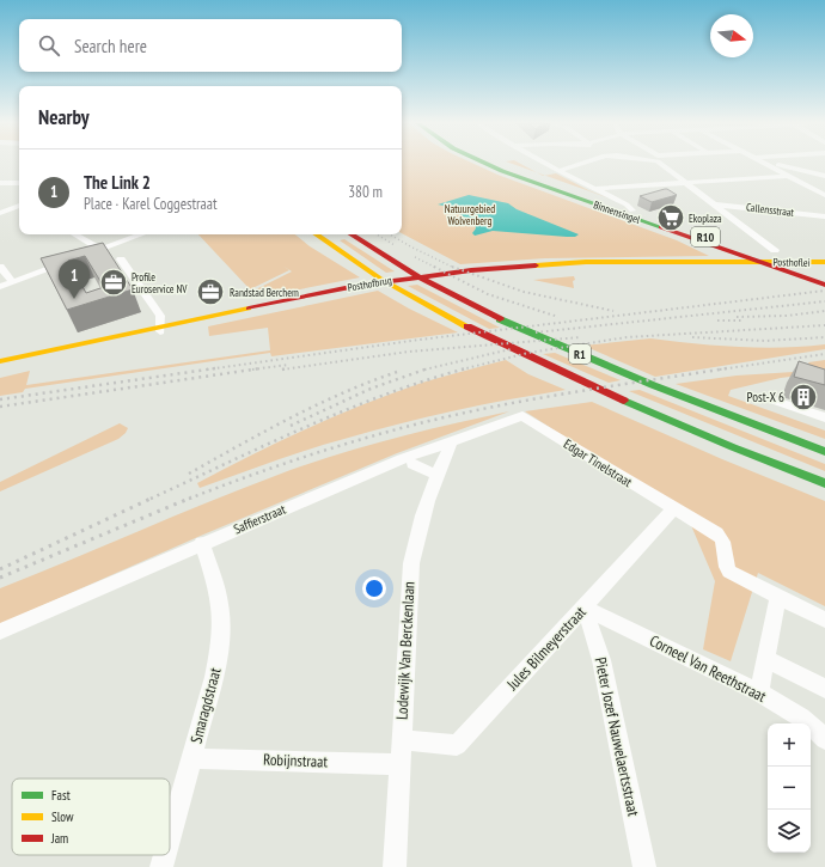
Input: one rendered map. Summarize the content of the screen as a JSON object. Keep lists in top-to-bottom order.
{
  "streets": {
    "main road": [
      "Binnensingel",
      "R10",
      "Posthoflei",
      "Posthofbrug",
      "R1"
    ],
    "street": [
      "Callensstraat",
      "Edgar Tinelstraat",
      "Saffierstraat",
      "Jules Bilmeyerstraat",
      "Lodewijk Van Berckenlaan",
      "Corneel Van Reethstraat",
      "Smaragdstraat",
      "Pieter Jozef Nauwelaertsstraat",
      "Robijnstraat"
    ]
  },
  "crossings": [
    ["Binnensingel", "Posthoflei"],
    ["Binnensingel", "Posthofbrug"],
    ["Posthoflei", "Posthofbrug"],
    ["Edgar Tinelstraat", "Saffierstraat"],
    ["Edgar Tinelstraat", "Jules Bilmeyerstraat"],
    ["Saffierstraat", "Lodewijk Van Berckenlaan"],
    ["Saffierstraat", "Smaragdstraat"],
    ["Jules Bilmeyerstraat", "Lodewijk Van Berckenlaan"],
    ["Jules Bilmeyerstraat", "Corneel Van Reethstraat"],
    ["Jules Bilmeyerstraat", "Pieter Jozef Nauwelaertsstraat"],
    ["Lodewijk Van Berckenlaan", "Robijnstraat"],
    ["Corneel Van Reethstraat", "Pieter Jozef Nauwelaertsstraat"],
    ["Smaragdstraat", "Robijnstraat"]
  ],
  "parks": ["Natuurgebied Wolvenberg"],
  "places": {
    "supermarket": ["Ekoplaza"],
    "office": ["Profile Euroservice NV", "Randstad Berchem"],
    "building": ["Post-X 6"]
  },
  "legend": ["Fast", "Slow", "Jam"],
  "north": "right",
  "page": {
    "search": "Search here",
    "heading": "Nearby",
    "list": [
      {
        "mark": "1",
        "name": "The Link 2",
        "note": "Place · Karel Coggestraat",
        "value": "380 m"
      }
    ],
    "pins": "1",
    "map_buttons": ["+", "−"]
  }
}
